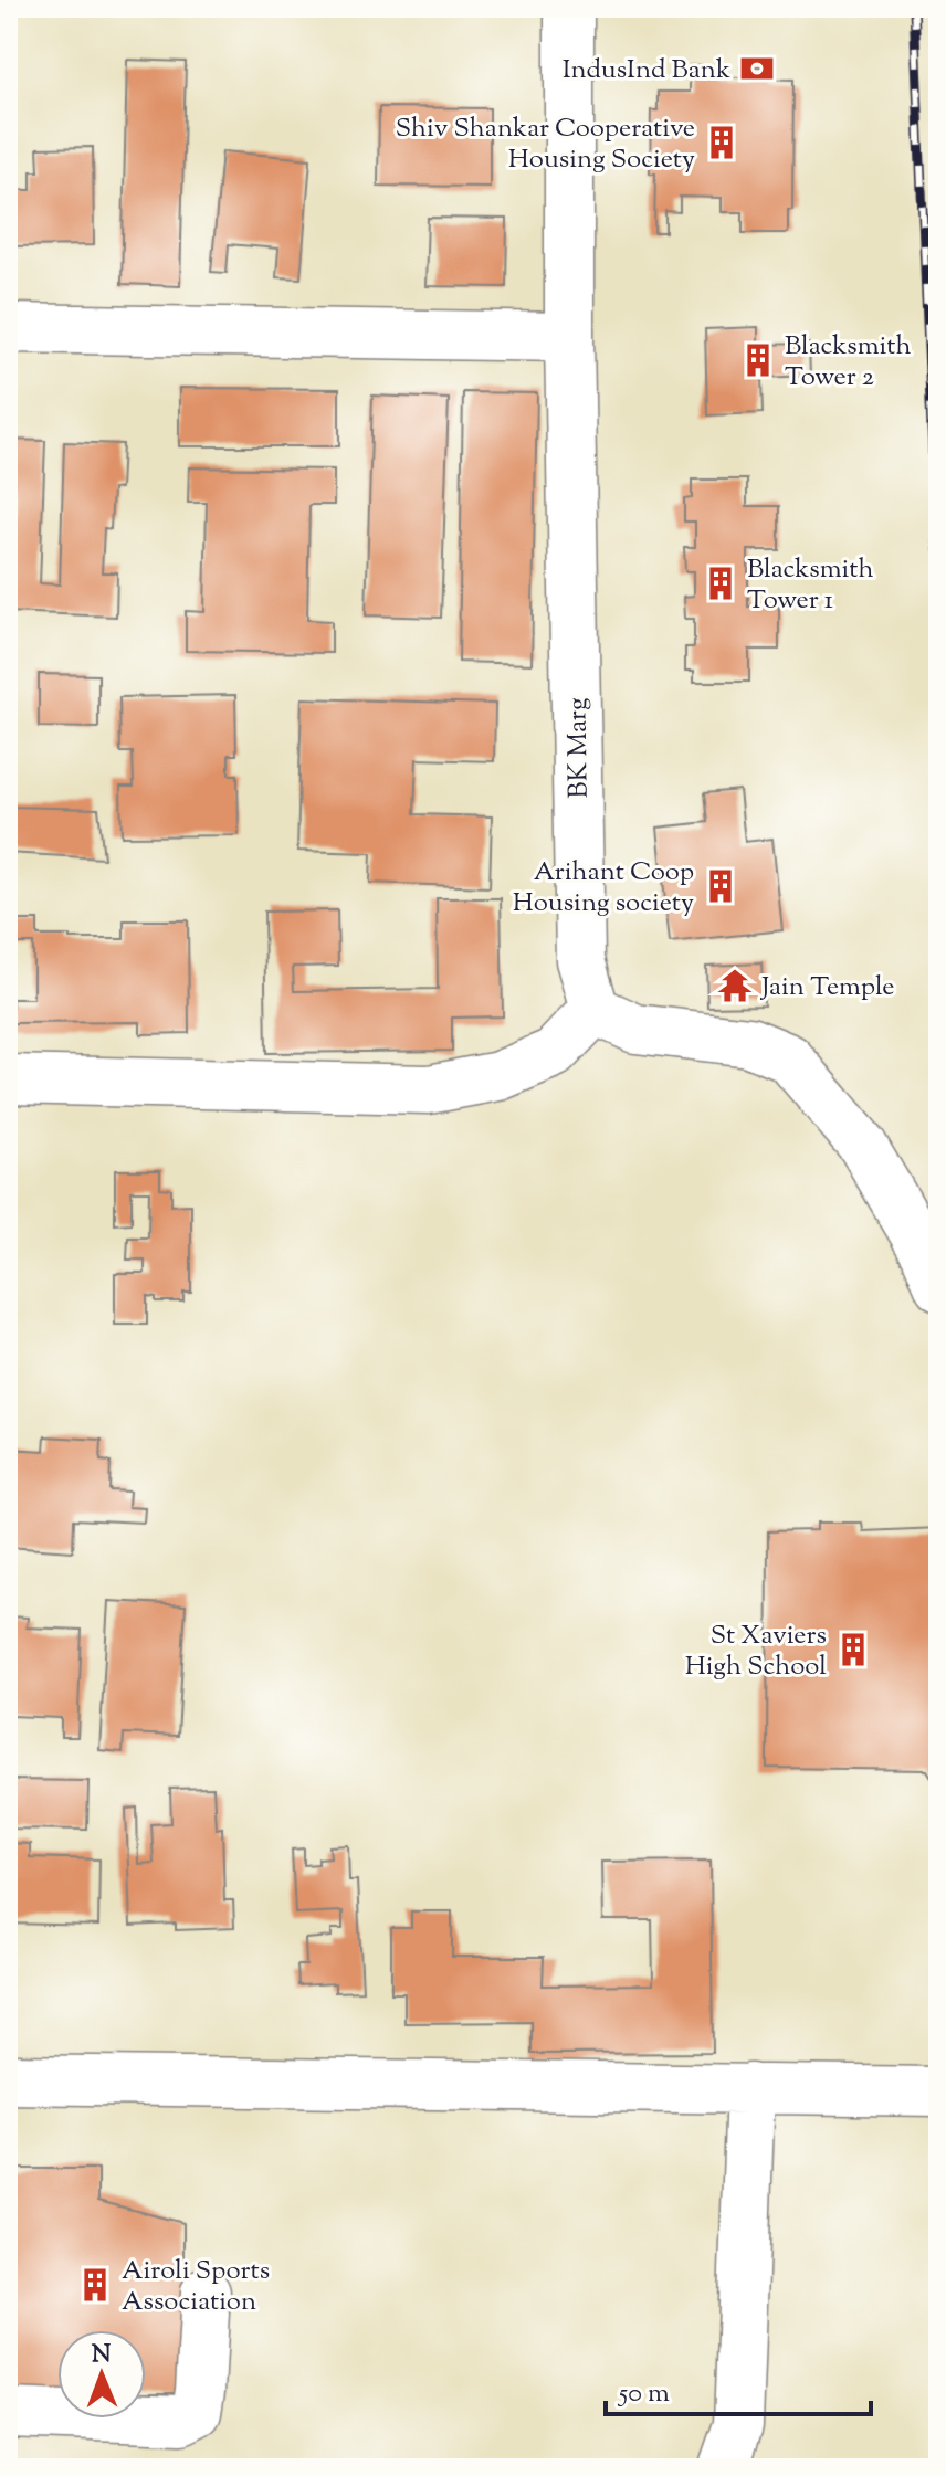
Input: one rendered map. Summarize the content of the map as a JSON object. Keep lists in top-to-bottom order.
{
  "streets": {
    "street": ["BK Marg"]
  },
  "places": {
    "bank": ["IndusInd Bank"],
    "building": [
      "Shiv Shankar Cooperative Housing Society",
      "Blacksmith Tower 2",
      "Blacksmith Tower 1",
      "Arihant Coop Housing society",
      "St Xaviers High School",
      "Airoli Sports Association"
    ],
    "temple": ["Jain Temple"]
  },
  "scale_bar": "50 m",
  "north": "top"
}
